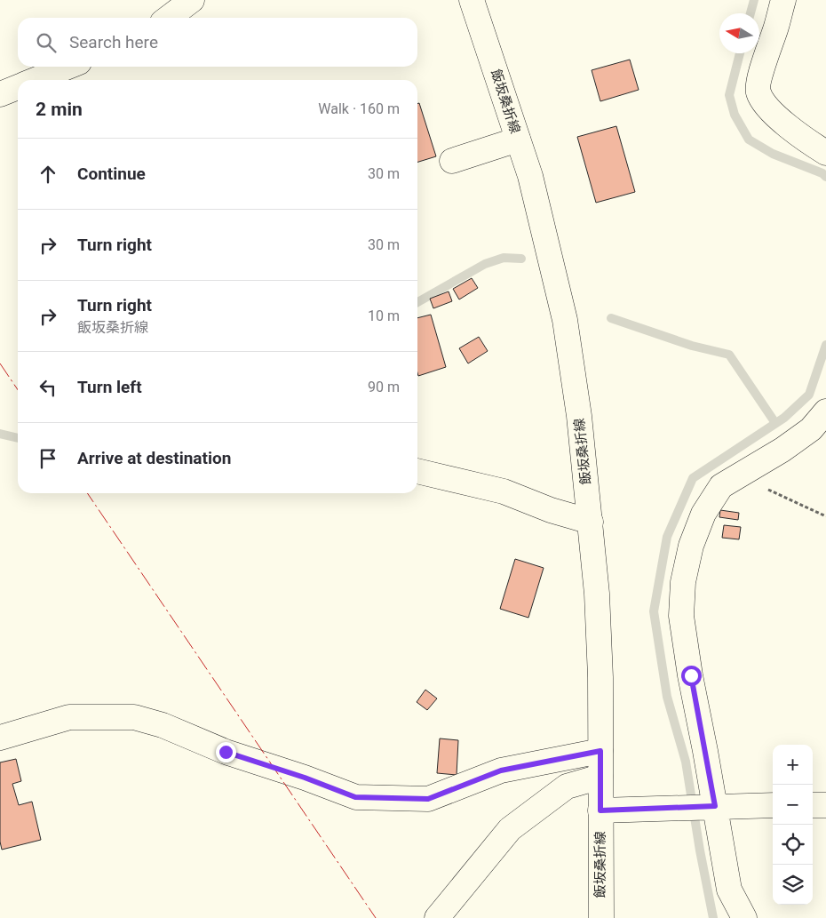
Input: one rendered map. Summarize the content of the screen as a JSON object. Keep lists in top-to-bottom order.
{
  "streets": {
    "street": ["飯坂桑折線"]
  },
  "north": "left",
  "page": {
    "search": "Search here",
    "heading": ["2 min", "Walk · 160 m"],
    "list": [
      ["Continue", "30 m"],
      ["Turn right", "30 m"],
      ["Turn right", "飯坂桑折線", "10 m"],
      ["Turn left", "90 m"],
      "Arrive at destination"
    ],
    "map_buttons": ["+", "−"]
  }
}
